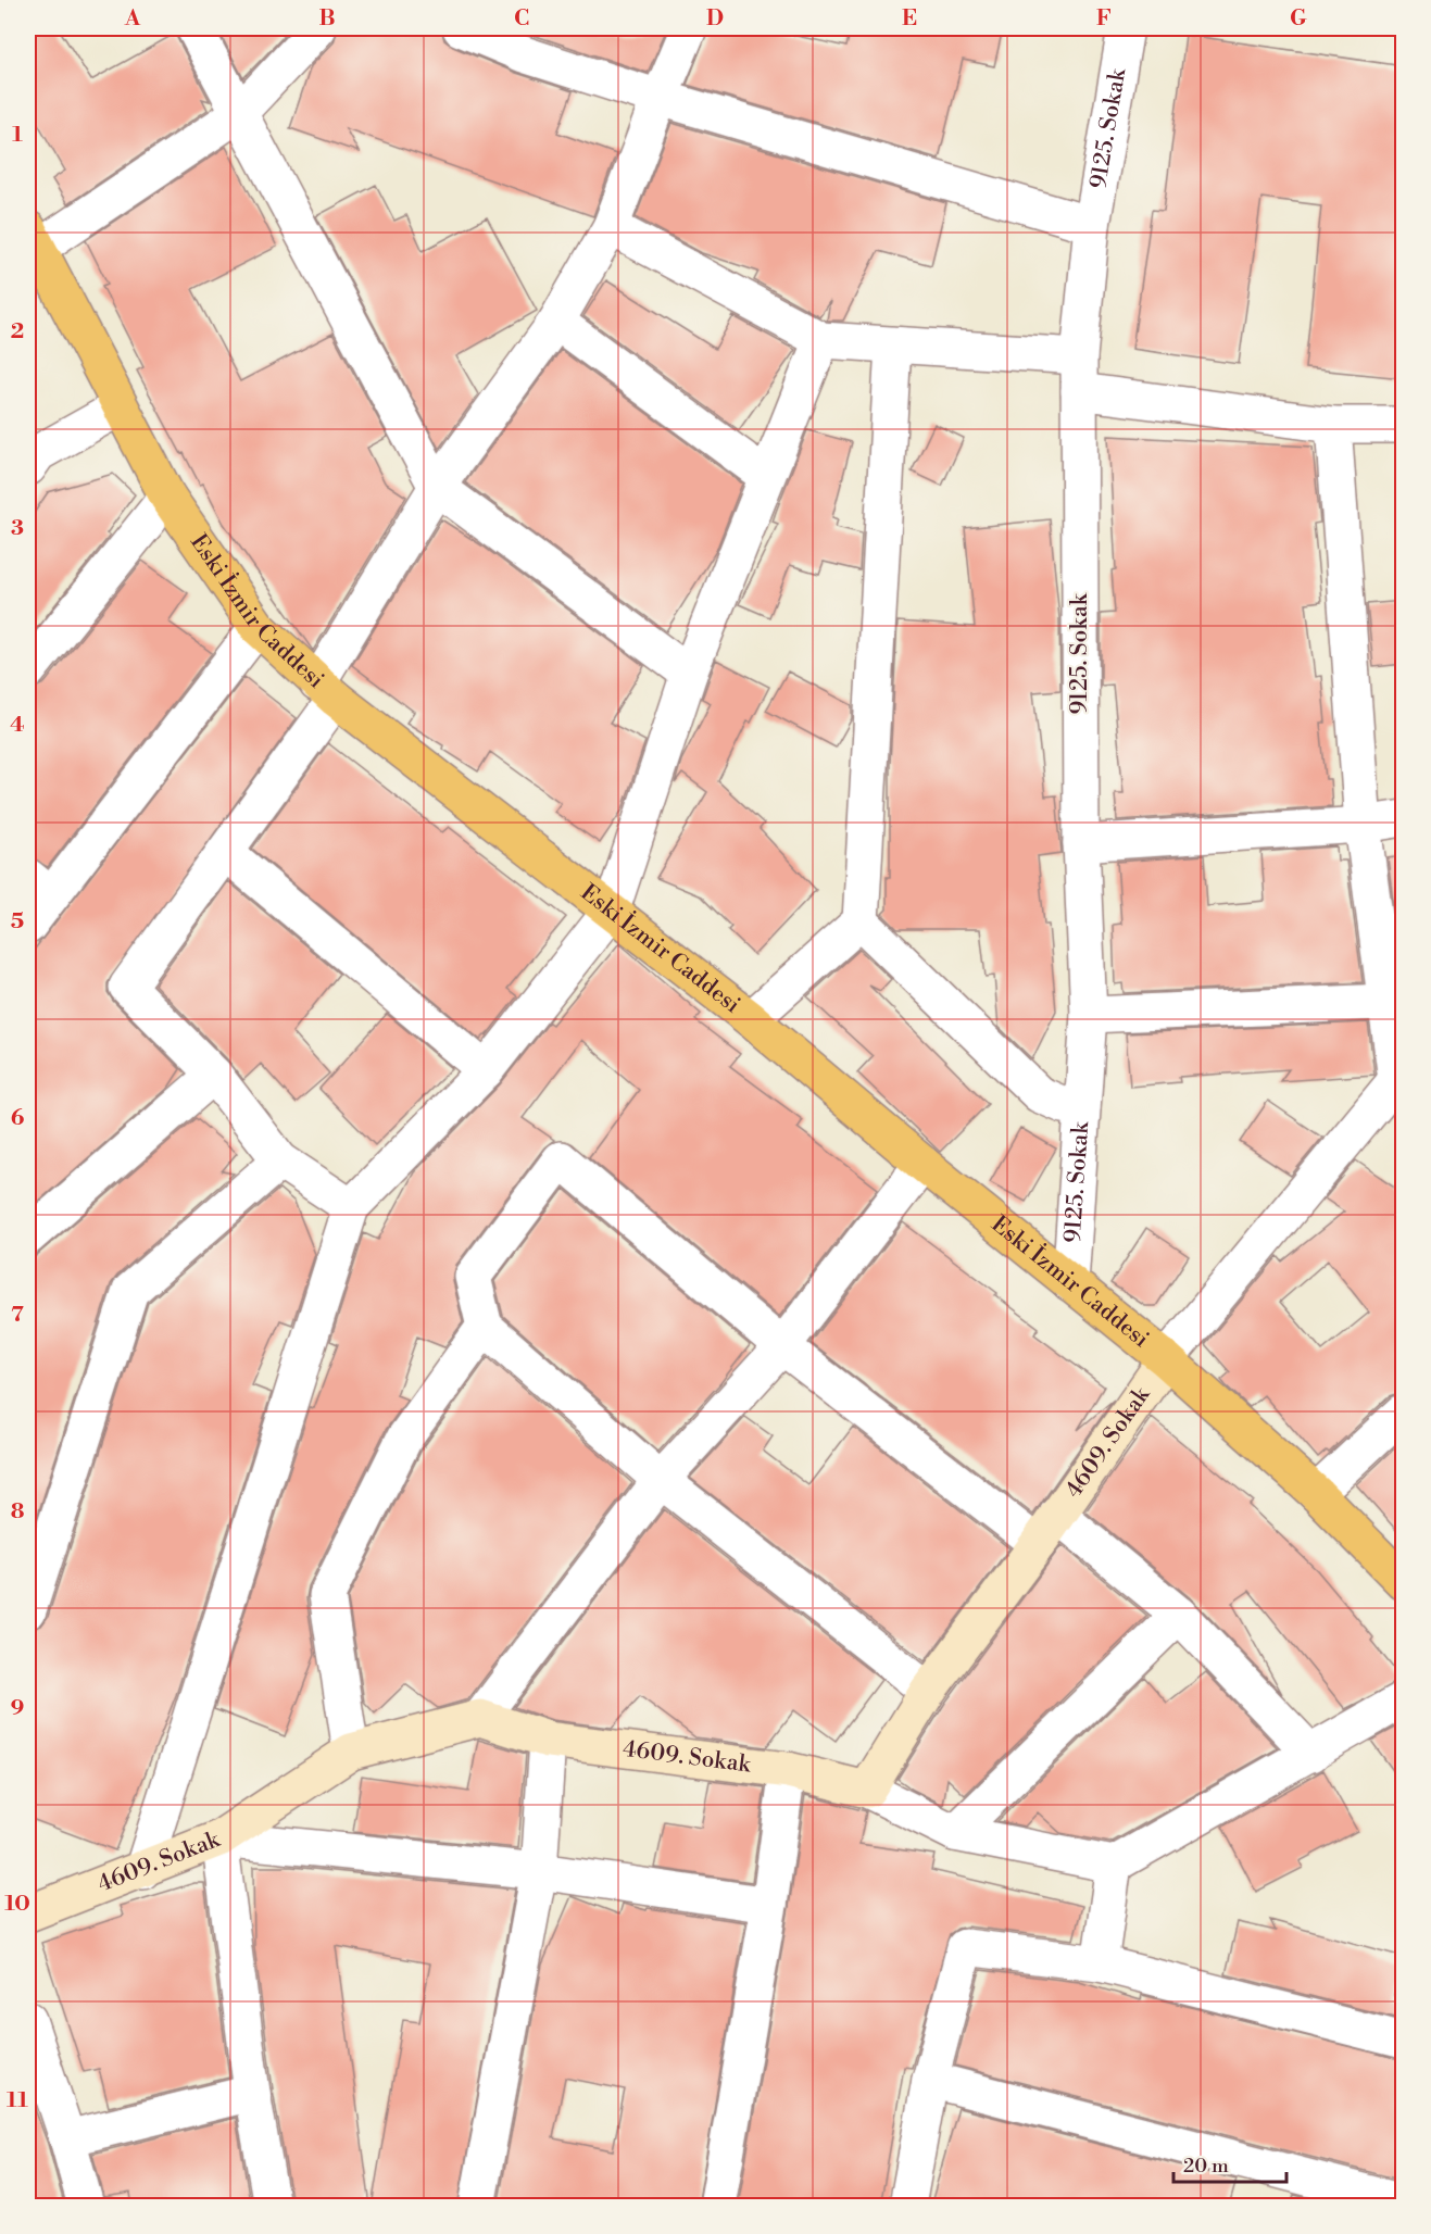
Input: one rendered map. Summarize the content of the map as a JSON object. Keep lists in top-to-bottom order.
{
  "streets": {
    "main road": ["Eski İzmir Caddesi"],
    "street": ["9125. Sokak", "4609. Sokak"]
  },
  "crossings": [
    ["9125. Sokak", "Eski İzmir Caddesi"],
    ["Eski İzmir Caddesi", "4609. Sokak"]
  ],
  "scale_bar": "20 m",
  "grid": {
    "columns": [
      "A",
      "B",
      "C",
      "D",
      "E",
      "F",
      "G"
    ],
    "rows": [
      "1",
      "2",
      "3",
      "4",
      "5",
      "6",
      "7",
      "8",
      "9",
      "10",
      "11"
    ]
  }
}
